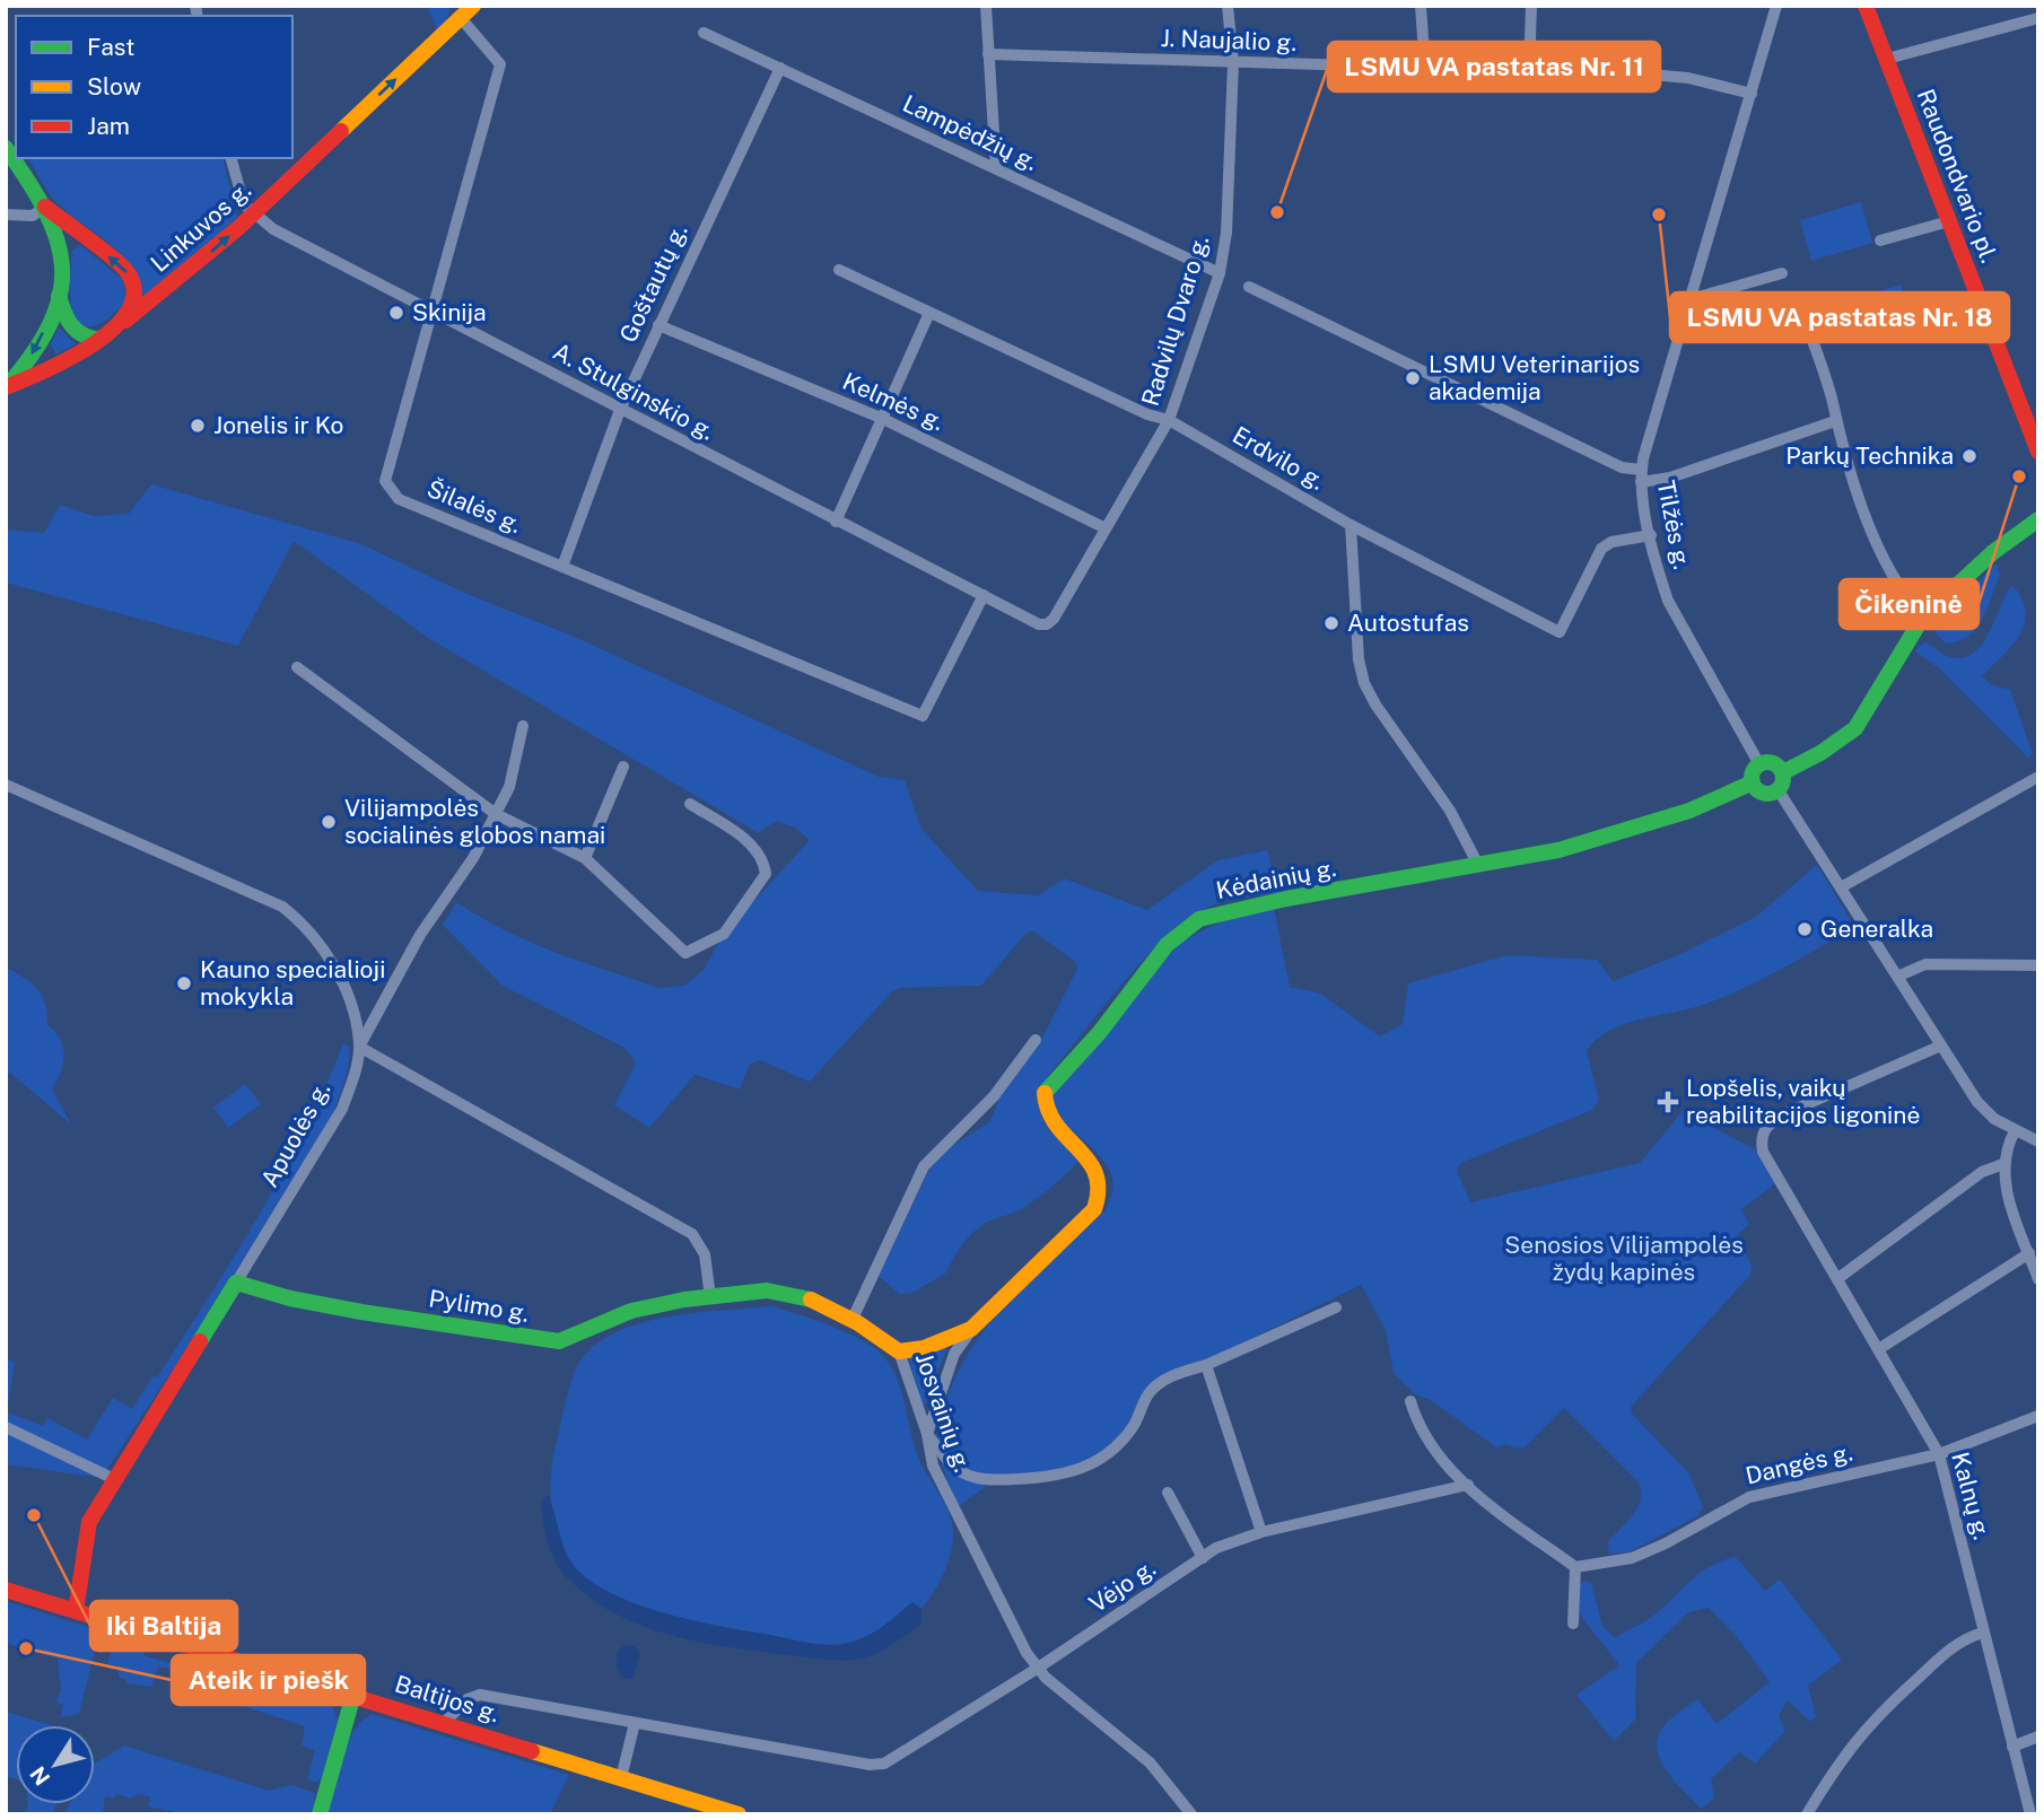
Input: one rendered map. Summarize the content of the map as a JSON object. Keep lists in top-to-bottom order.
{
  "streets": {
    "main road": [
      "Raudondvario pl.",
      "Linkuvos g.",
      "Kėdainių g.",
      "Apuolės g.",
      "Pylimo g.",
      "Josvainių g.",
      "Baltijos g."
    ],
    "street": [
      "J. Naujalio g.",
      "Lampėdžių g.",
      "Goštautų g.",
      "Radvilų Dvaro g.",
      "A. Stulginskio g.",
      "Kelmės g.",
      "Erdvilo g.",
      "Šilalės g.",
      "Tilžės g.",
      "Dangės g.",
      "Kalnų g.",
      "Vėjo g."
    ]
  },
  "crossings": [
    ["J. Naujalio g.", "Radvilų Dvaro g."],
    ["J. Naujalio g.", "Tilžės g."],
    ["Lampėdžių g.", "Goštautų g."],
    ["Lampėdžių g.", "Radvilų Dvaro g."],
    ["Linkuvos g.", "A. Stulginskio g."],
    ["Linkuvos g.", "Šilalės g."],
    ["Goštautų g.", "A. Stulginskio g."],
    ["Goštautų g.", "Kelmės g."],
    ["Goštautų g.", "Šilalės g."],
    ["Radvilų Dvaro g.", "A. Stulginskio g."],
    ["Radvilų Dvaro g.", "Kelmės g."],
    ["Radvilų Dvaro g.", "Erdvilo g."],
    ["A. Stulginskio g.", "Šilalės g."],
    ["Erdvilo g.", "Tilžės g."],
    ["Tilžės g.", "Kėdainių g."],
    ["Apuolės g.", "Pylimo g."],
    ["Apuolės g.", "Baltijos g."],
    ["Pylimo g.", "Josvainių g."],
    ["Josvainių g.", "Vėjo g."],
    ["Dangės g.", "Kalnų g."],
    ["Vėjo g.", "Baltijos g."]
  ],
  "one_way": ["Linkuvos g."],
  "parks": ["Senosios Vilijampolės žydų kapinės"],
  "places": {
    "other": [
      "LSMU VA pastatas Nr. 11",
      "LSMU VA pastatas Nr. 18",
      "Skinija",
      "LSMU Veterinarijos akademija",
      "Jonelis ir Ko",
      "Parkų Technika",
      "Čikeninė",
      "Autostufas",
      "Vilijampolės socialinės globos namai",
      "Generalka",
      "Kauno specialioji mokykla",
      "Iki Baltija",
      "Ateik ir piešk"
    ],
    "health": ["Lopšelis, vaikų reabilitacijos ligoninė"]
  },
  "legend": ["Fast", "Slow", "Jam"],
  "north": "bottom left"
}
